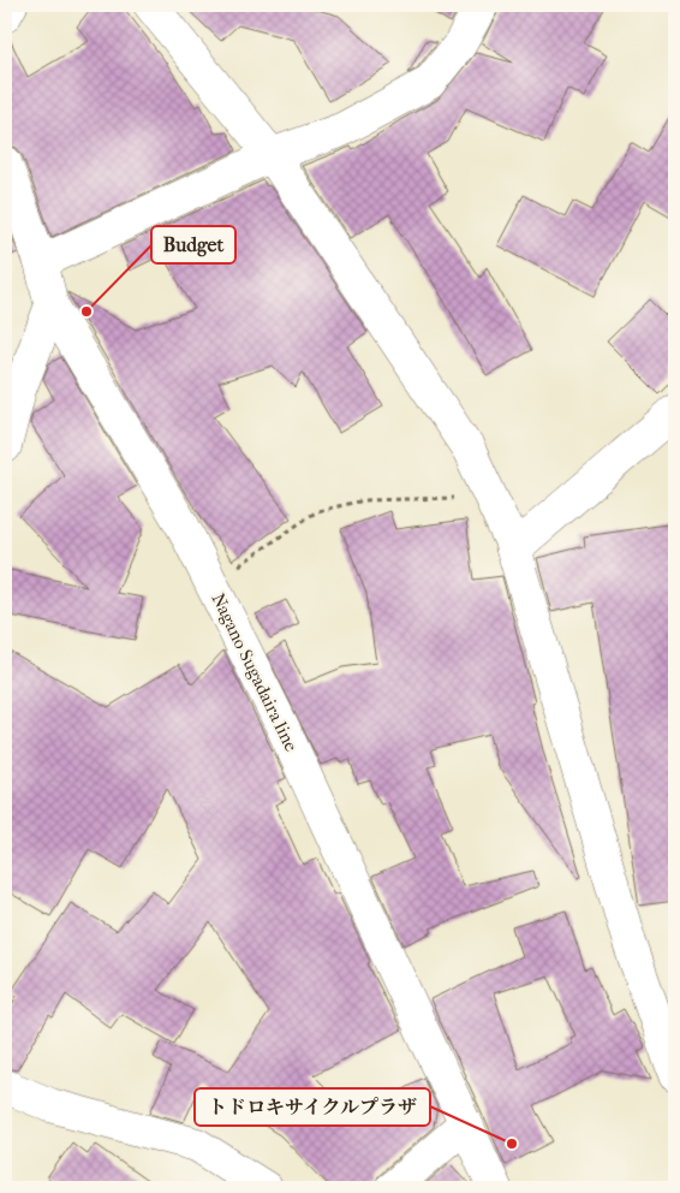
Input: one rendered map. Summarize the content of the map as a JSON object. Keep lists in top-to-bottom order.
{
  "streets": {
    "street": ["Nagano Sugadaira line"]
  },
  "places": ["Budget", "トドロキサイクルプラザ"]
}
